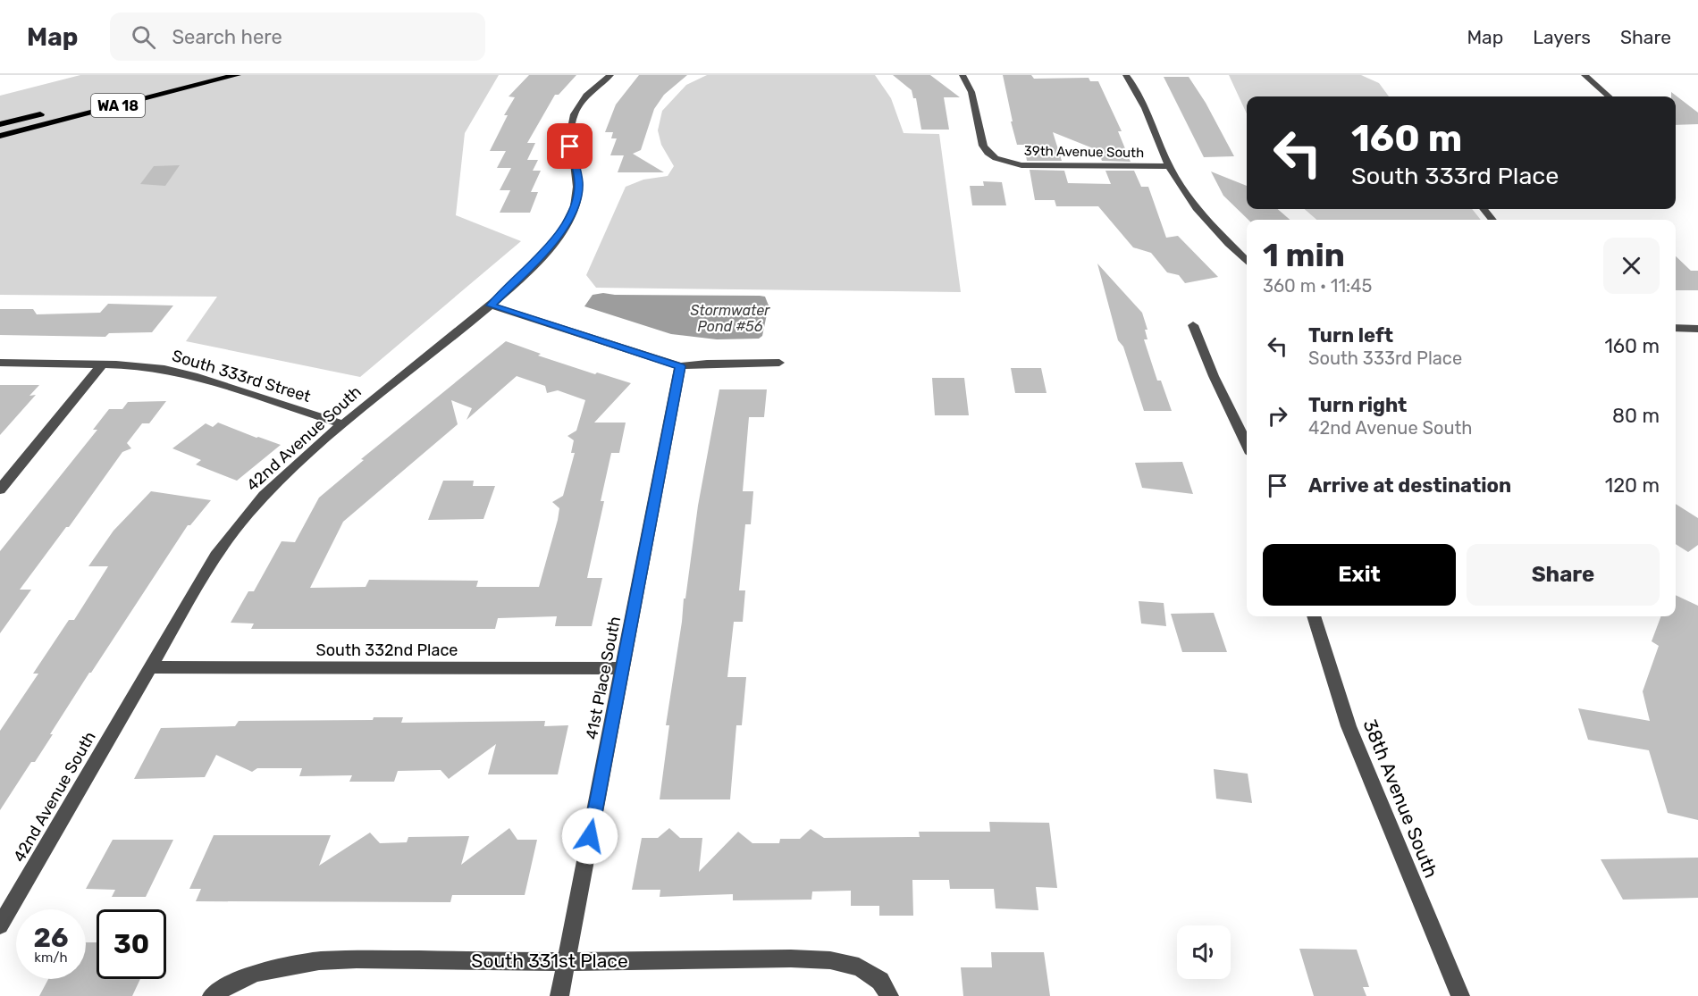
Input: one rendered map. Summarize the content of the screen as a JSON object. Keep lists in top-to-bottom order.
{
  "streets": {
    "highway": ["WA 18"],
    "street": [
      "39th Avenue South",
      "South 333rd Street",
      "42nd Avenue South",
      "South 332nd Place",
      "41st Place South",
      "38th Avenue South",
      "South 331st Place"
    ]
  },
  "crossings": [
    ["South 333rd Street", "42nd Avenue South"],
    ["42nd Avenue South", "South 332nd Place"],
    ["South 332nd Place", "41st Place South"],
    ["41st Place South", "South 331st Place"]
  ],
  "water": ["Stormwater Pond #56"],
  "page": {
    "header": "Map",
    "search": "Search here",
    "nav": ["Map", "Layers", "Share"],
    "turn": ["160 m", "South 333rd Place"],
    "heading": ["1 min", "360 m · 11:45"],
    "list": [
      {
        "name": "Turn left",
        "note": "South 333rd Place",
        "value": "160 m"
      },
      {
        "name": "Turn right",
        "note": "42nd Avenue South",
        "value": "80 m"
      },
      {
        "name": "Arrive at destination",
        "value": "120 m"
      }
    ],
    "buttons": ["Exit", "Share"],
    "speed": "26 km/h",
    "limit": "30"
  }
}
